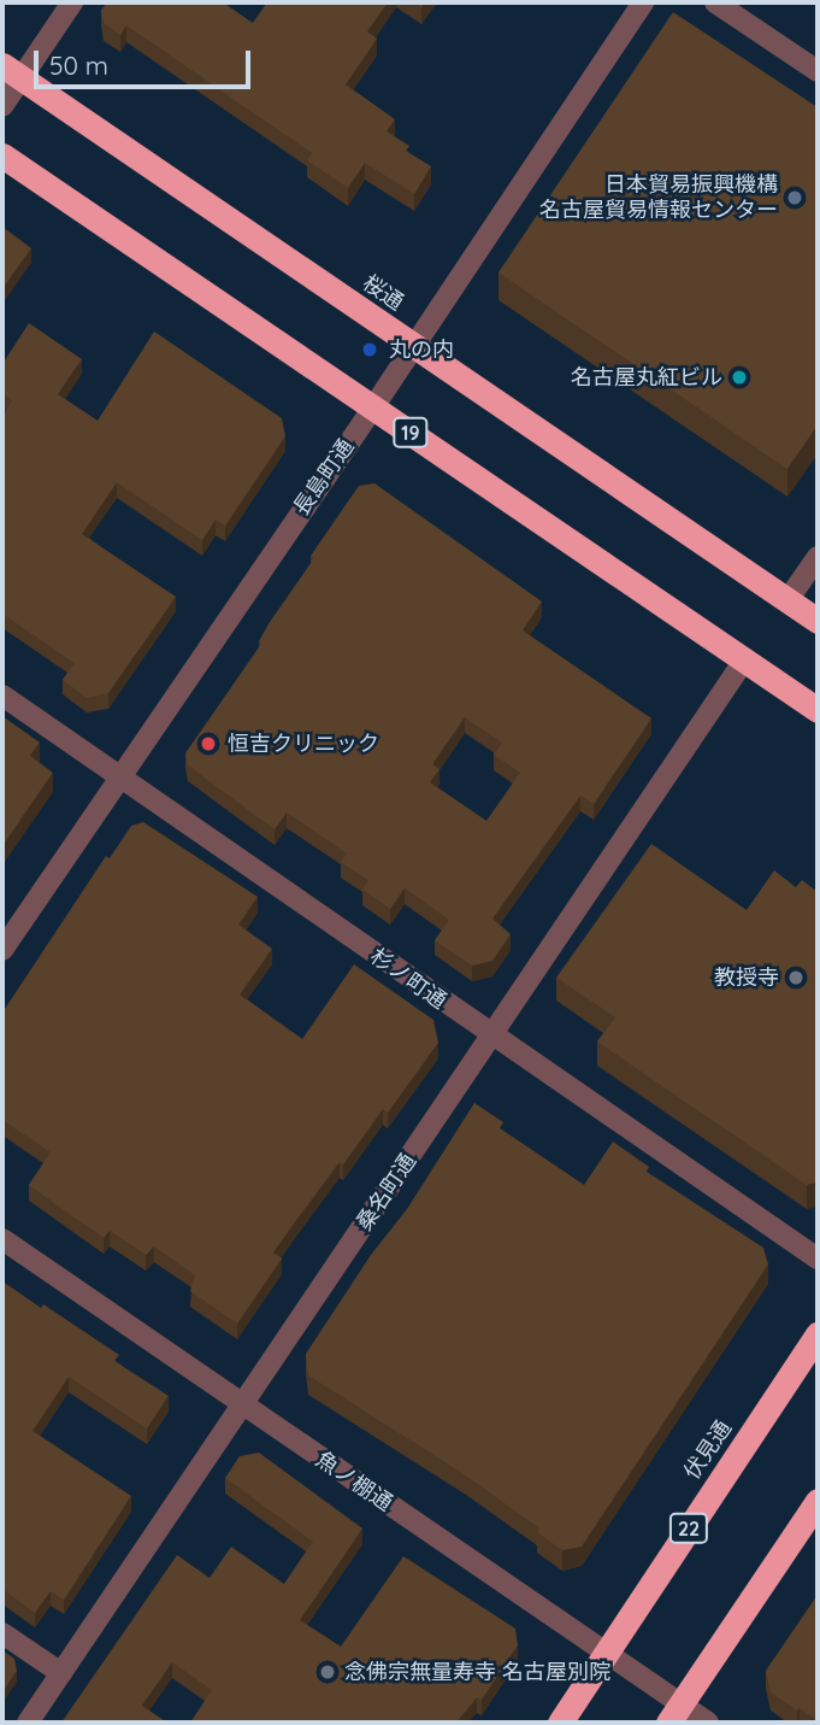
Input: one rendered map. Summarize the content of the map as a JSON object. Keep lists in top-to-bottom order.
{
  "streets": {
    "highway": [
      "桜通",
      "19",
      "伏見通",
      "22"
    ],
    "street": [
      "長島町通",
      "杉ノ町通",
      "桑名町通",
      "魚ノ棚通"
    ]
  },
  "crossings": [
    ["桜通", "長島町通"],
    ["19", "長島町通"],
    ["19", "桑名町通"],
    ["長島町通", "杉ノ町通"],
    ["杉ノ町通", "桑名町通"],
    ["桑名町通", "魚ノ棚通"],
    ["伏見通", "魚ノ棚通"]
  ],
  "places": [
    "日本貿易振興機構 名古屋貿易情報センター",
    "丸の内",
    "名古屋丸紅ビル",
    "恒吉クリニック",
    "教授寺",
    "念佛宗無量寿寺 名古屋別院"
  ],
  "scale_bar": "50 m"
}
